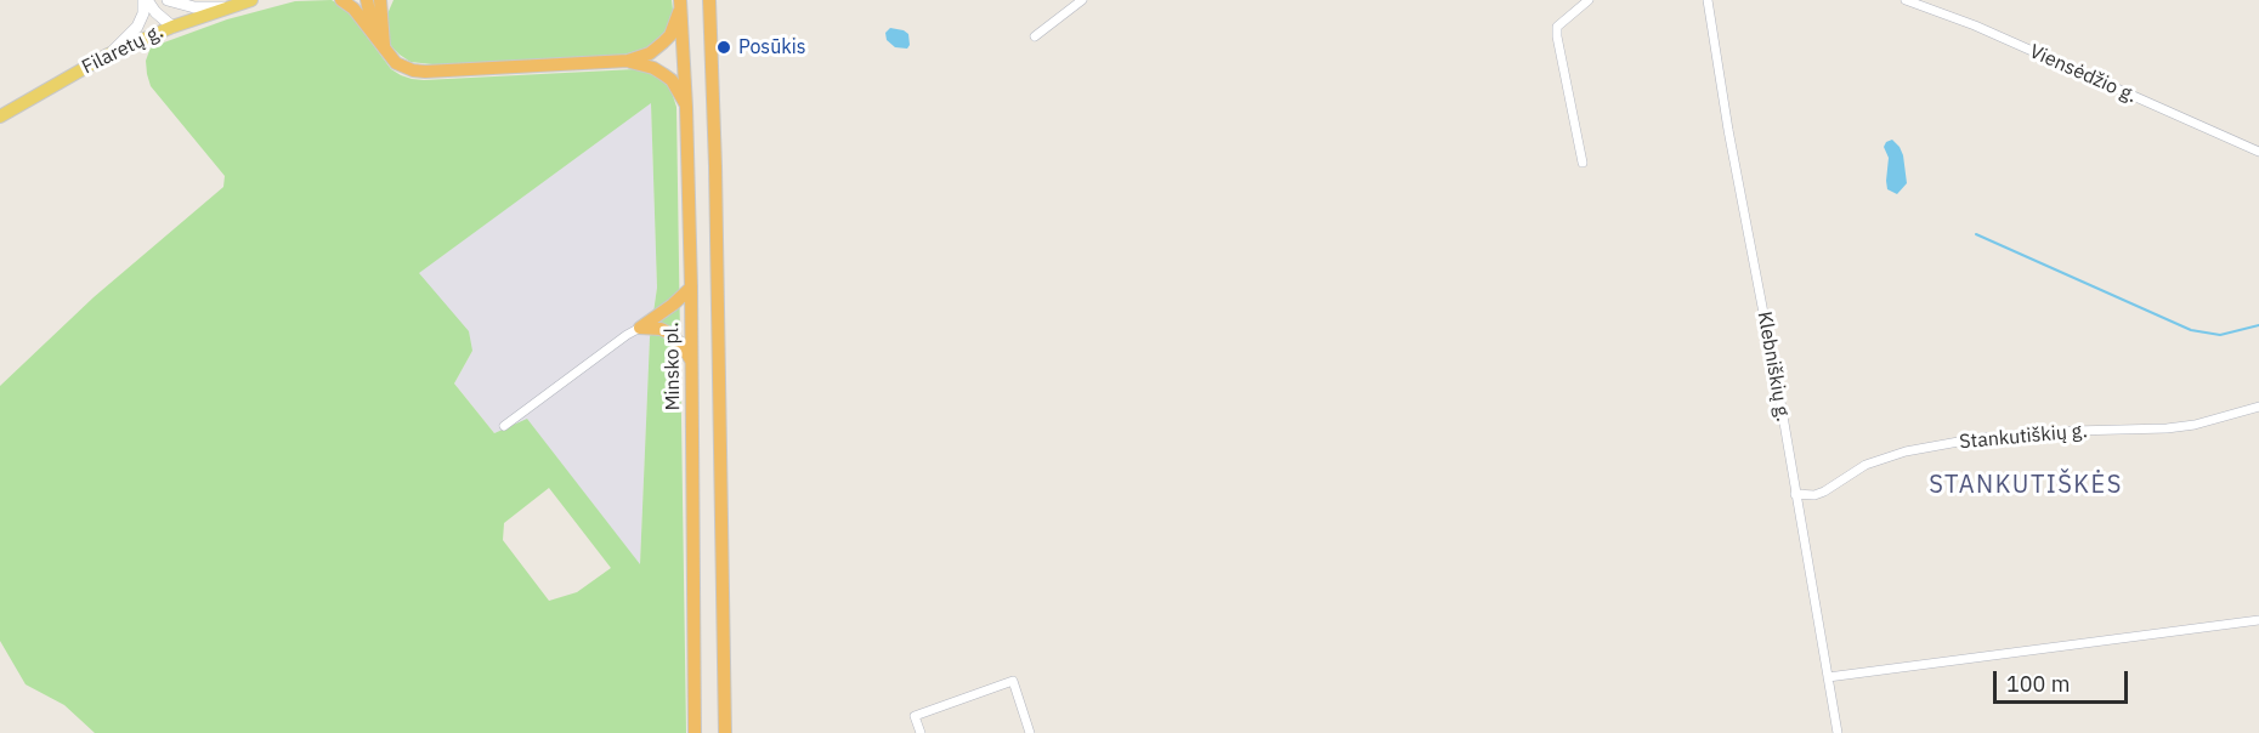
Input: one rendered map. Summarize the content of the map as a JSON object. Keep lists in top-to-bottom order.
{
  "streets": {
    "highway": ["Minsko pl."],
    "main road": ["Filaretų g."],
    "street": ["Viensėdžio g.", "Klebniškių g.", "Stankutiškių g."]
  },
  "crossings": [
    ["Klebniškių g.", "Stankutiškių g."]
  ],
  "districts": ["STANKUTIŠKĖS"],
  "places": ["Posūkis"],
  "scale_bar": "100 m"
}
